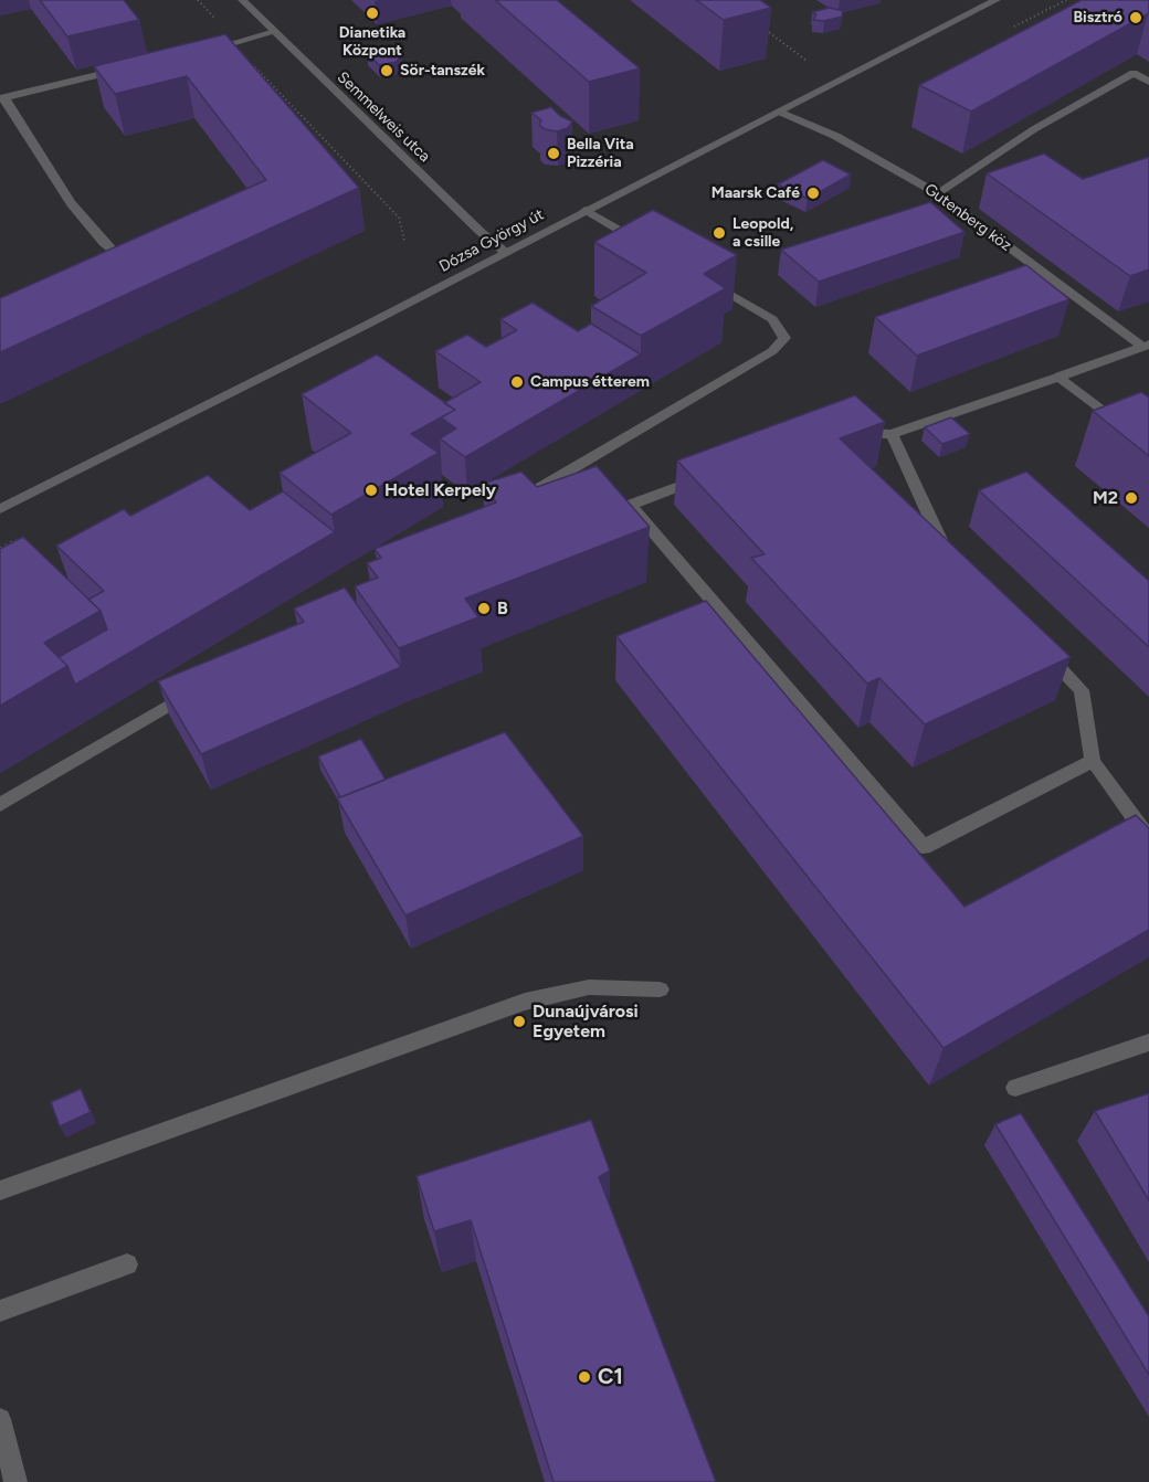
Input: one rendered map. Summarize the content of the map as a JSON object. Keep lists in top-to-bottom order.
{
  "streets": {
    "street": ["Semmelweis utca", "Gutenberg köz", "Dózsa György út"]
  },
  "crossings": [
    ["Semmelweis utca", "Dózsa György út"],
    ["Gutenberg köz", "Dózsa György út"]
  ],
  "places": [
    "Dianetika Központ",
    "Bisztró",
    "Sör-tanszék",
    "Bella Vita Pizzéria",
    "Maarsk Café",
    "Leopold, a csille",
    "Campus étterem",
    "Hotel Kerpely",
    "M2",
    "B",
    "Dunaújvárosi Egyetem",
    "C1"
  ]
}
